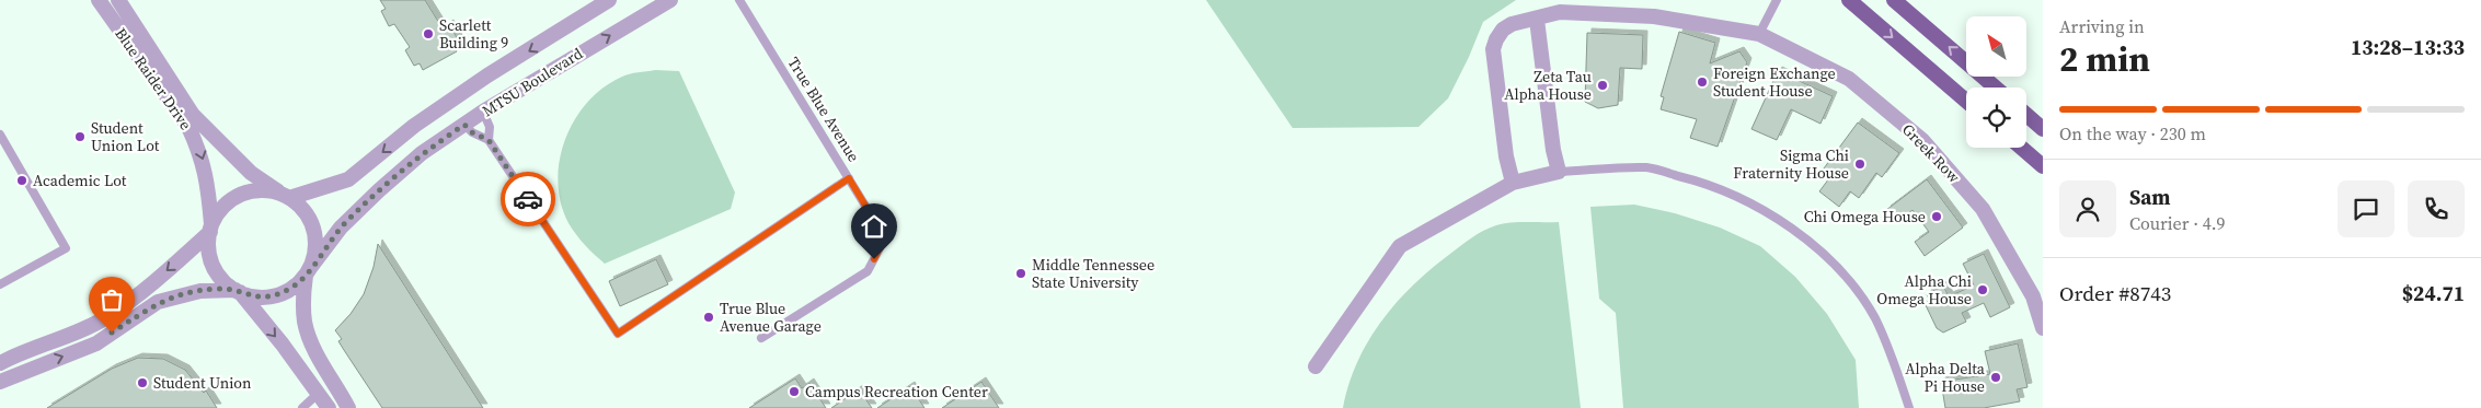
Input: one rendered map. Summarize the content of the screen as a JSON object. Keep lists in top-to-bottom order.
{
  "streets": {
    "street": ["Blue Raider Drive", "MTSU Boulevard", "Greek Row"],
    "lane": ["True Blue Avenue"]
  },
  "crossings": [
    ["Blue Raider Drive", "MTSU Boulevard"]
  ],
  "places": [
    "Scarlett Building 9",
    "Foreign Exchange Student House",
    "Zeta Tau Alpha House",
    "Student Union Lot",
    "Sigma Chi Fraternity House",
    "Academic Lot",
    "Chi Omega House",
    "Middle Tennessee State University",
    "Alpha Chi Omega House",
    "True Blue Avenue Garage",
    "Alpha Delta Pi House",
    "Student Union",
    "Campus Recreation Center"
  ],
  "north": "top left",
  "page": {
    "heading": ["2 min", "Arriving in", "13:28–13:33"],
    "panel": [
      "Sam",
      "Courier · 4.9",
      "Order #8743",
      "$24.71"
    ],
    "bar": "On the way · 230 m"
  }
}
